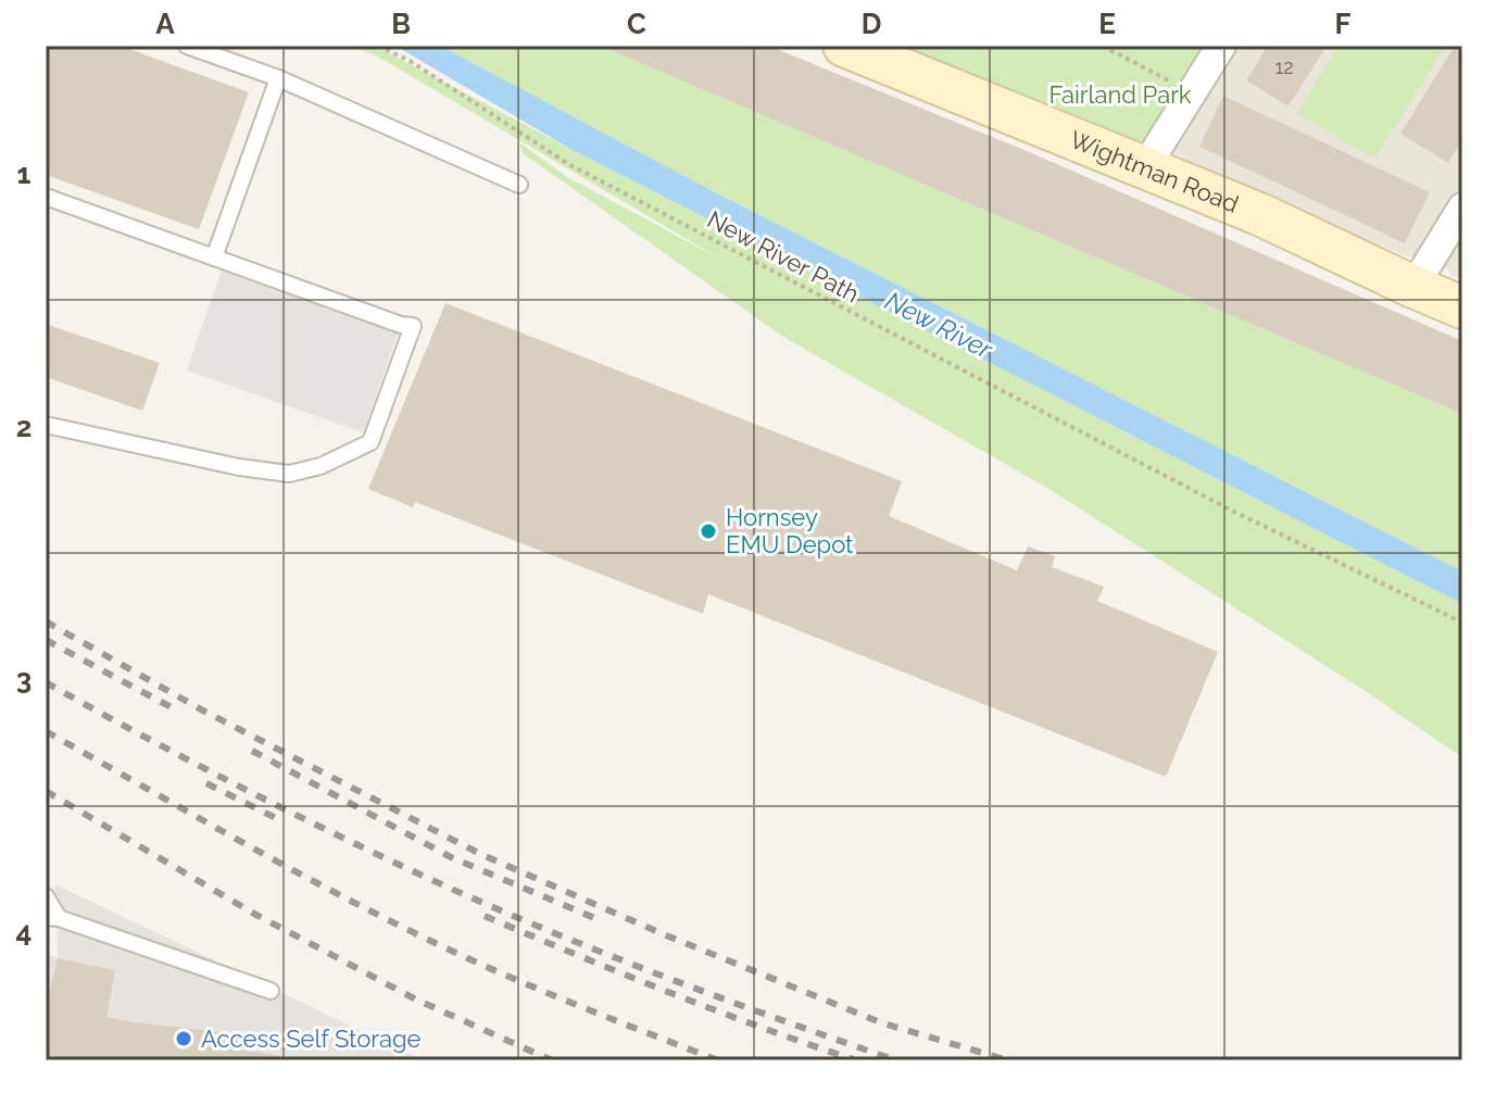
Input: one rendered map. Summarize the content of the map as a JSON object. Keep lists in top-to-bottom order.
{
  "streets": {
    "main road": ["Wightman Road"],
    "path": ["New River Path"]
  },
  "water": ["New River"],
  "parks": ["Fairland Park"],
  "places": ["Hornsey EMU Depot", "Access Self Storage"],
  "house_numbers": ["12"],
  "grid": {
    "columns": [
      "A",
      "B",
      "C",
      "D",
      "E",
      "F"
    ],
    "rows": [
      "1",
      "2",
      "3",
      "4"
    ]
  }
}
